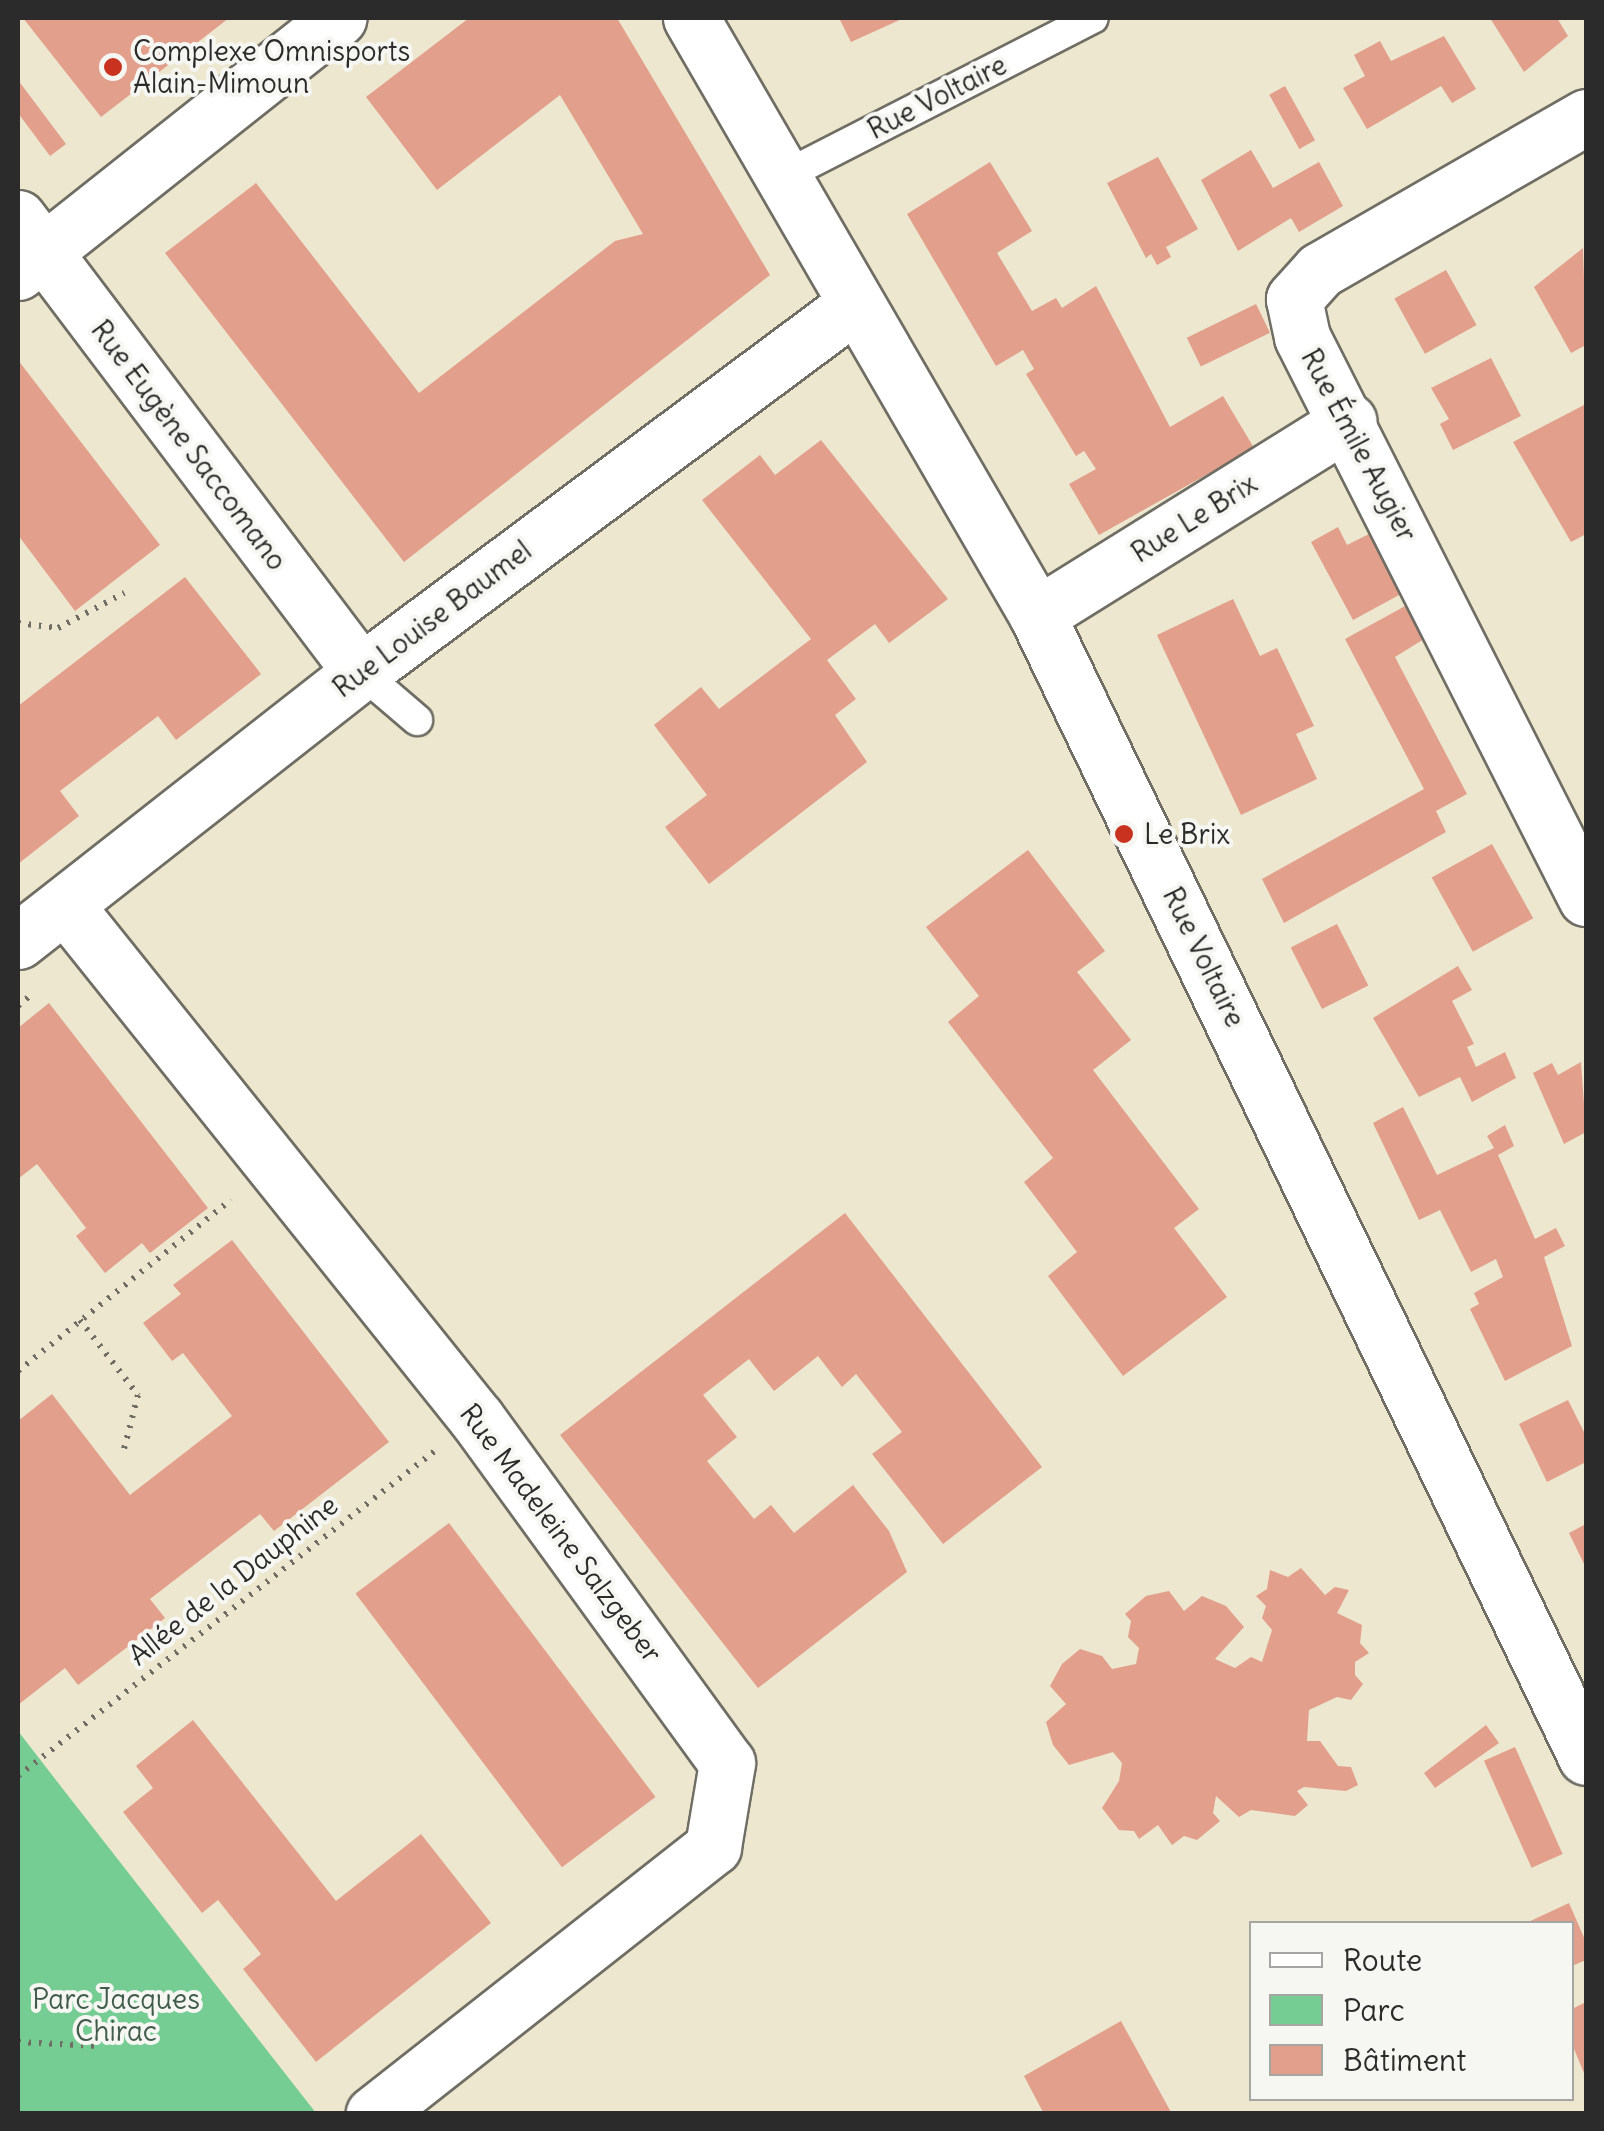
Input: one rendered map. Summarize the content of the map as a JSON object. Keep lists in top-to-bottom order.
{
  "streets": {
    "street": [
      "Rue Voltaire",
      "Rue Eugène Saccomano",
      "Rue Émile Augier",
      "Rue Le Brix",
      "Rue Louise Baumel",
      "Rue Madeleine Salzgeber"
    ],
    "path": ["Allée de la Dauphine"]
  },
  "crossings": [
    ["Rue Voltaire", "Rue Le Brix"],
    ["Rue Voltaire", "Rue Louise Baumel"],
    ["Rue Eugène Saccomano", "Rue Louise Baumel"],
    ["Rue Émile Augier", "Rue Le Brix"],
    ["Rue Louise Baumel", "Rue Madeleine Salzgeber"],
    ["Rue Madeleine Salzgeber", "Allée de la Dauphine"]
  ],
  "parks": ["Parc Jacques Chirac"],
  "places": ["Complexe Omnisports Alain-Mimoun", "Le Brix"],
  "legend": ["Route", "Parc", "Bâtiment"]
}
